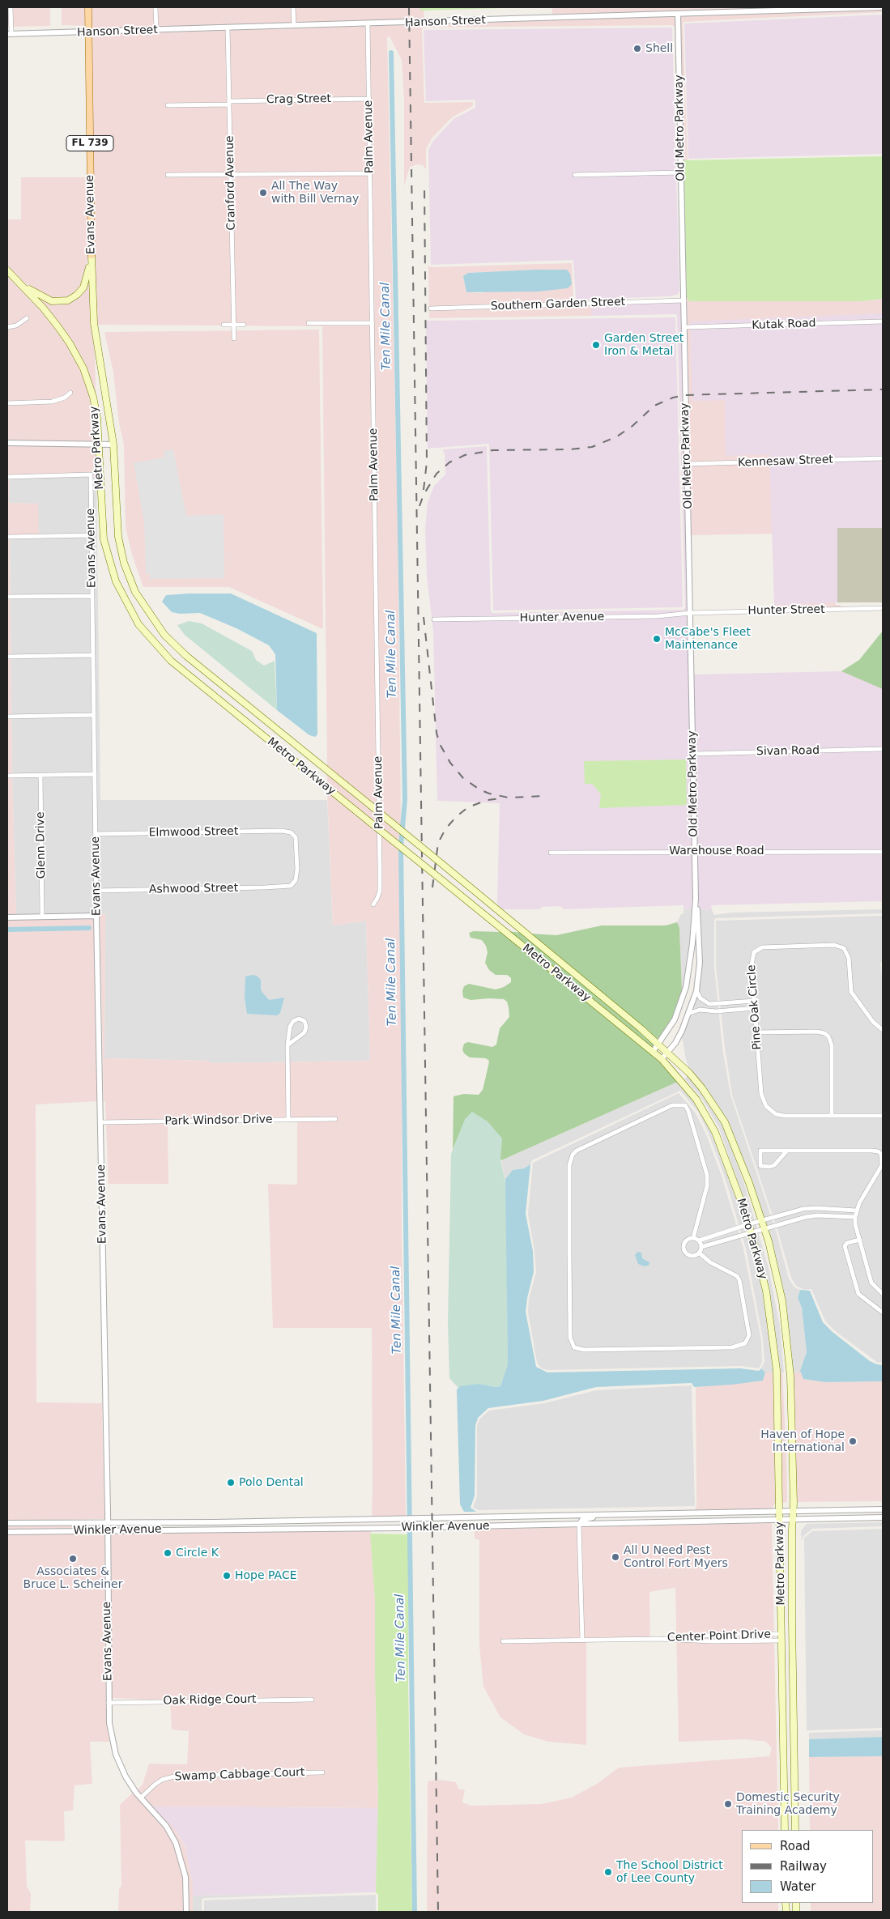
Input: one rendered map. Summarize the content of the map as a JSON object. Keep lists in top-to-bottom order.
{
  "streets": {
    "main road": ["FL 739", "Evans Avenue", "Metro Parkway"],
    "street": [
      "Hanson Street",
      "Crag Street",
      "Old Metro Parkway",
      "Palm Avenue",
      "Cranford Avenue",
      "Southern Garden Street",
      "Kutak Road",
      "Kennesaw Street",
      "Hunter Street",
      "Hunter Avenue",
      "Sivan Road",
      "Elmwood Street",
      "Glenn Drive",
      "Warehouse Road",
      "Ashwood Street",
      "Pine Oak Circle",
      "Park Windsor Drive",
      "Winkler Avenue",
      "Center Point Drive",
      "Oak Ridge Court",
      "Swamp Cabbage Court"
    ]
  },
  "crossings": [
    ["Hanson Street", "Old Metro Parkway"],
    ["Hanson Street", "Palm Avenue"],
    ["Hanson Street", "Cranford Avenue"],
    ["Hanson Street", "Evans Avenue"],
    ["Crag Street", "Palm Avenue"],
    ["Crag Street", "Cranford Avenue"],
    ["Old Metro Parkway", "Southern Garden Street"],
    ["Old Metro Parkway", "Kutak Road"],
    ["Old Metro Parkway", "Metro Parkway"],
    ["Old Metro Parkway", "Kennesaw Street"],
    ["Old Metro Parkway", "Hunter Street"],
    ["Old Metro Parkway", "Hunter Avenue"],
    ["Old Metro Parkway", "Sivan Road"],
    ["Old Metro Parkway", "Warehouse Road"],
    ["Evans Avenue", "Metro Parkway"],
    ["Evans Avenue", "Elmwood Street"],
    ["Evans Avenue", "Ashwood Street"],
    ["Evans Avenue", "Park Windsor Drive"],
    ["Evans Avenue", "Winkler Avenue"],
    ["Evans Avenue", "Oak Ridge Court"],
    ["Evans Avenue", "Swamp Cabbage Court"],
    ["Metro Parkway", "Winkler Avenue"],
    ["Metro Parkway", "Center Point Drive"],
    ["Hunter Street", "Hunter Avenue"],
    ["Elmwood Street", "Ashwood Street"]
  ],
  "water": ["Ten Mile Canal"],
  "places": [
    "Shell",
    "All The Way with Bill Vernay",
    "Garden Street Iron & Metal",
    "McCabe's Fleet Maintenance",
    "Haven of Hope International",
    "Polo Dental",
    "Circle K",
    "All U Need Pest Control Fort Myers",
    "Associates & Bruce L. Scheiner",
    "Hope PACE",
    "Domestic Security Training Academy",
    "The School District of Lee County"
  ],
  "legend": ["Road", "Railway", "Water"]
}
